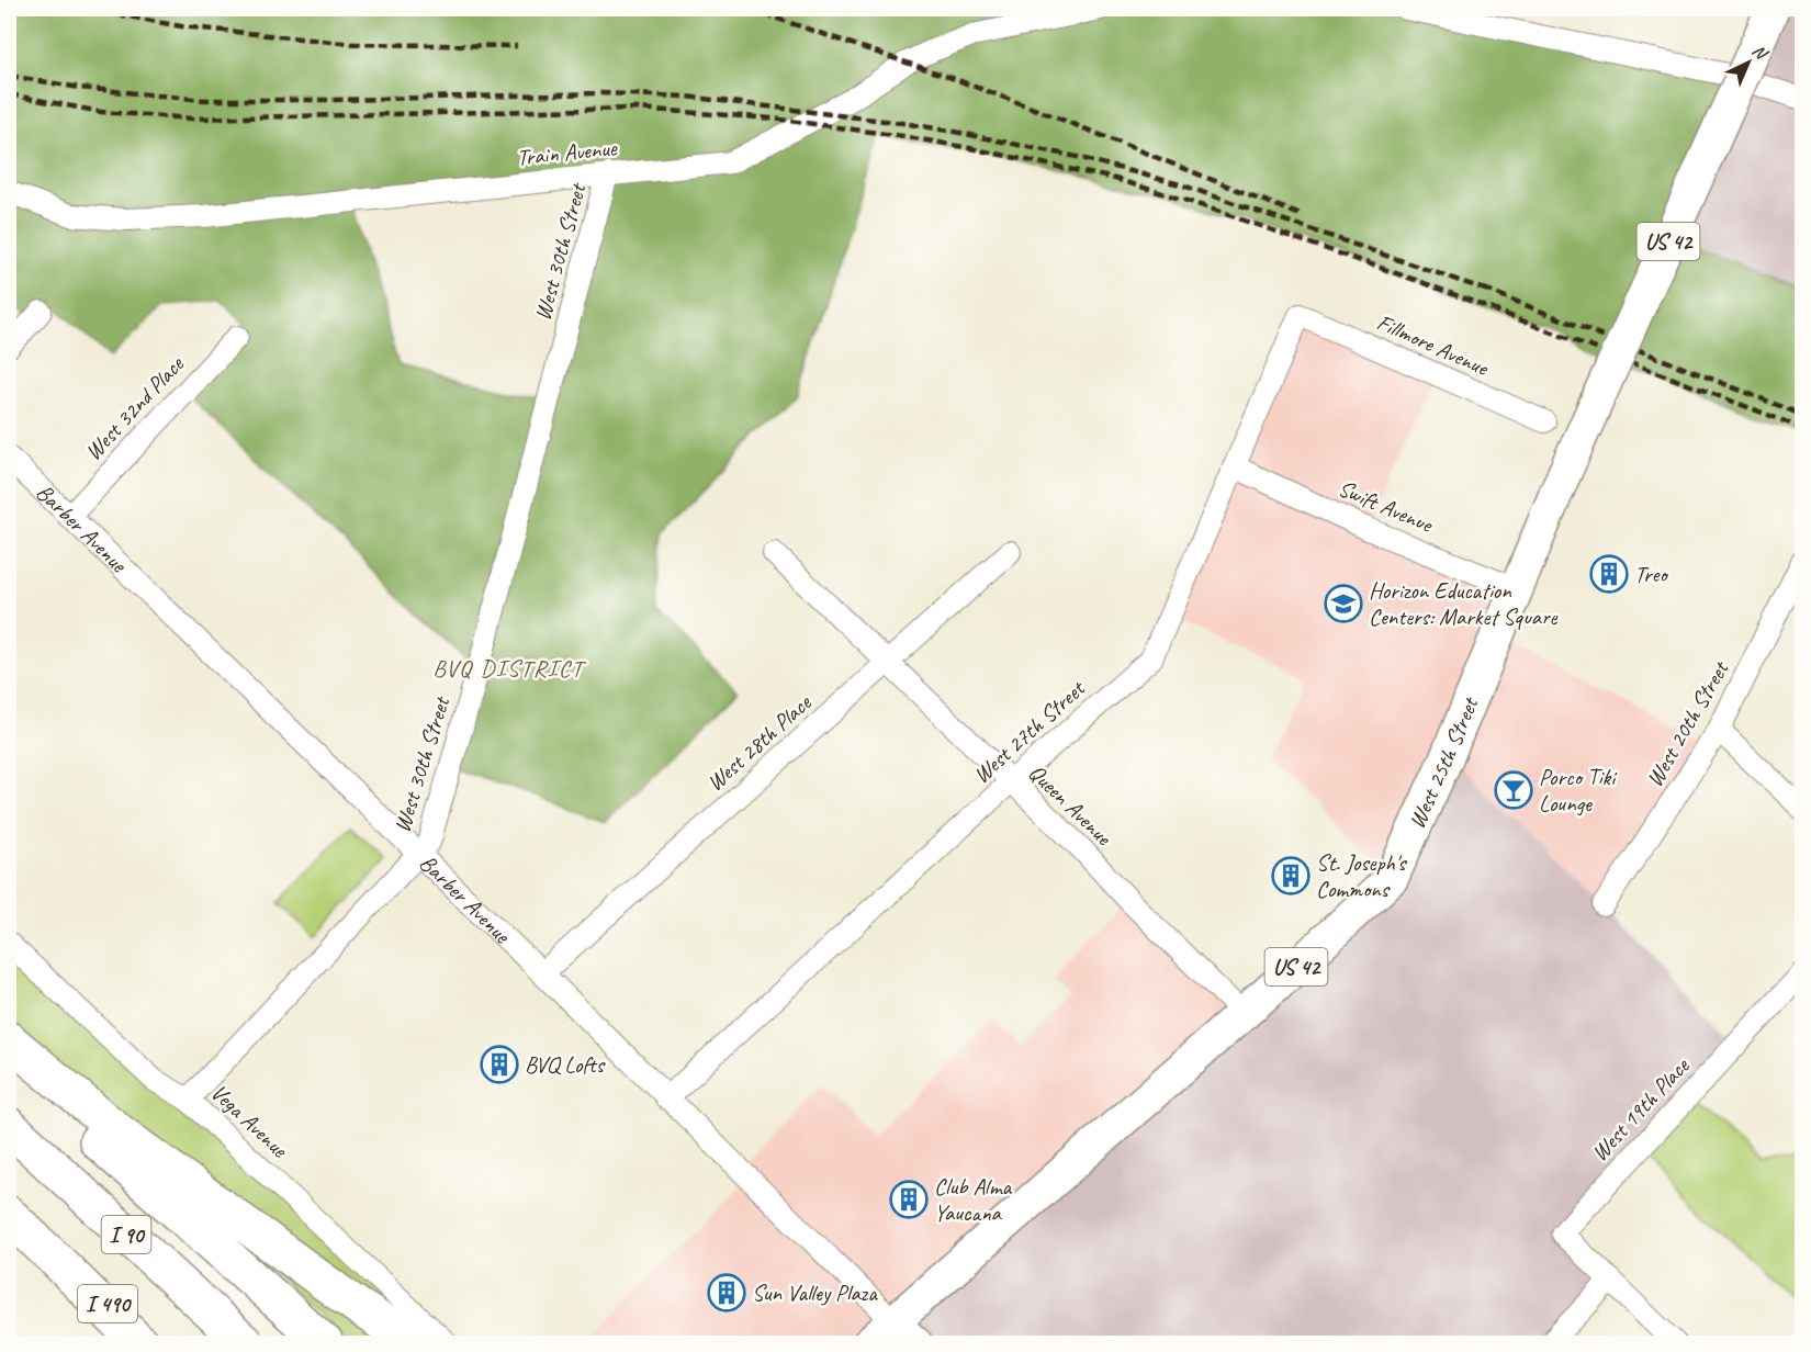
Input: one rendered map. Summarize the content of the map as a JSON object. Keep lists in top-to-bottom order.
{
  "streets": {
    "highway": ["I 90", "I 490"],
    "main road": ["US 42", "West 25th Street"],
    "street": [
      "Train Avenue",
      "West 30th Street",
      "Fillmore Avenue",
      "West 32nd Place",
      "Swift Avenue",
      "Barber Avenue",
      "West 20th Street",
      "West 27th Street",
      "West 28th Place",
      "Queen Avenue",
      "West 19th Place",
      "Vega Avenue"
    ]
  },
  "crossings": [
    ["Train Avenue", "West 30th Street"],
    ["West 30th Street", "Barber Avenue"],
    ["West 30th Street", "Vega Avenue"],
    ["Fillmore Avenue", "West 27th Street"],
    ["West 32nd Place", "Barber Avenue"],
    ["Swift Avenue", "West 27th Street"],
    ["Swift Avenue", "West 25th Street"],
    ["Barber Avenue", "West 27th Street"],
    ["Barber Avenue", "West 28th Place"],
    ["Barber Avenue", "West 25th Street"],
    ["West 27th Street", "Queen Avenue"],
    ["West 28th Place", "Queen Avenue"],
    ["West 25th Street", "Queen Avenue"]
  ],
  "districts": ["BVQ DISTRICT"],
  "places": {
    "building": [
      "Treo",
      "St. Joseph's Commons",
      "BVQ Lofts",
      "Club Alma Yaucana",
      "Sun Valley Plaza"
    ],
    "school or university": ["Horizon Education Centers: Market Square"],
    "bar": ["Porco Tiki Lounge"]
  },
  "north": "top right"
}
